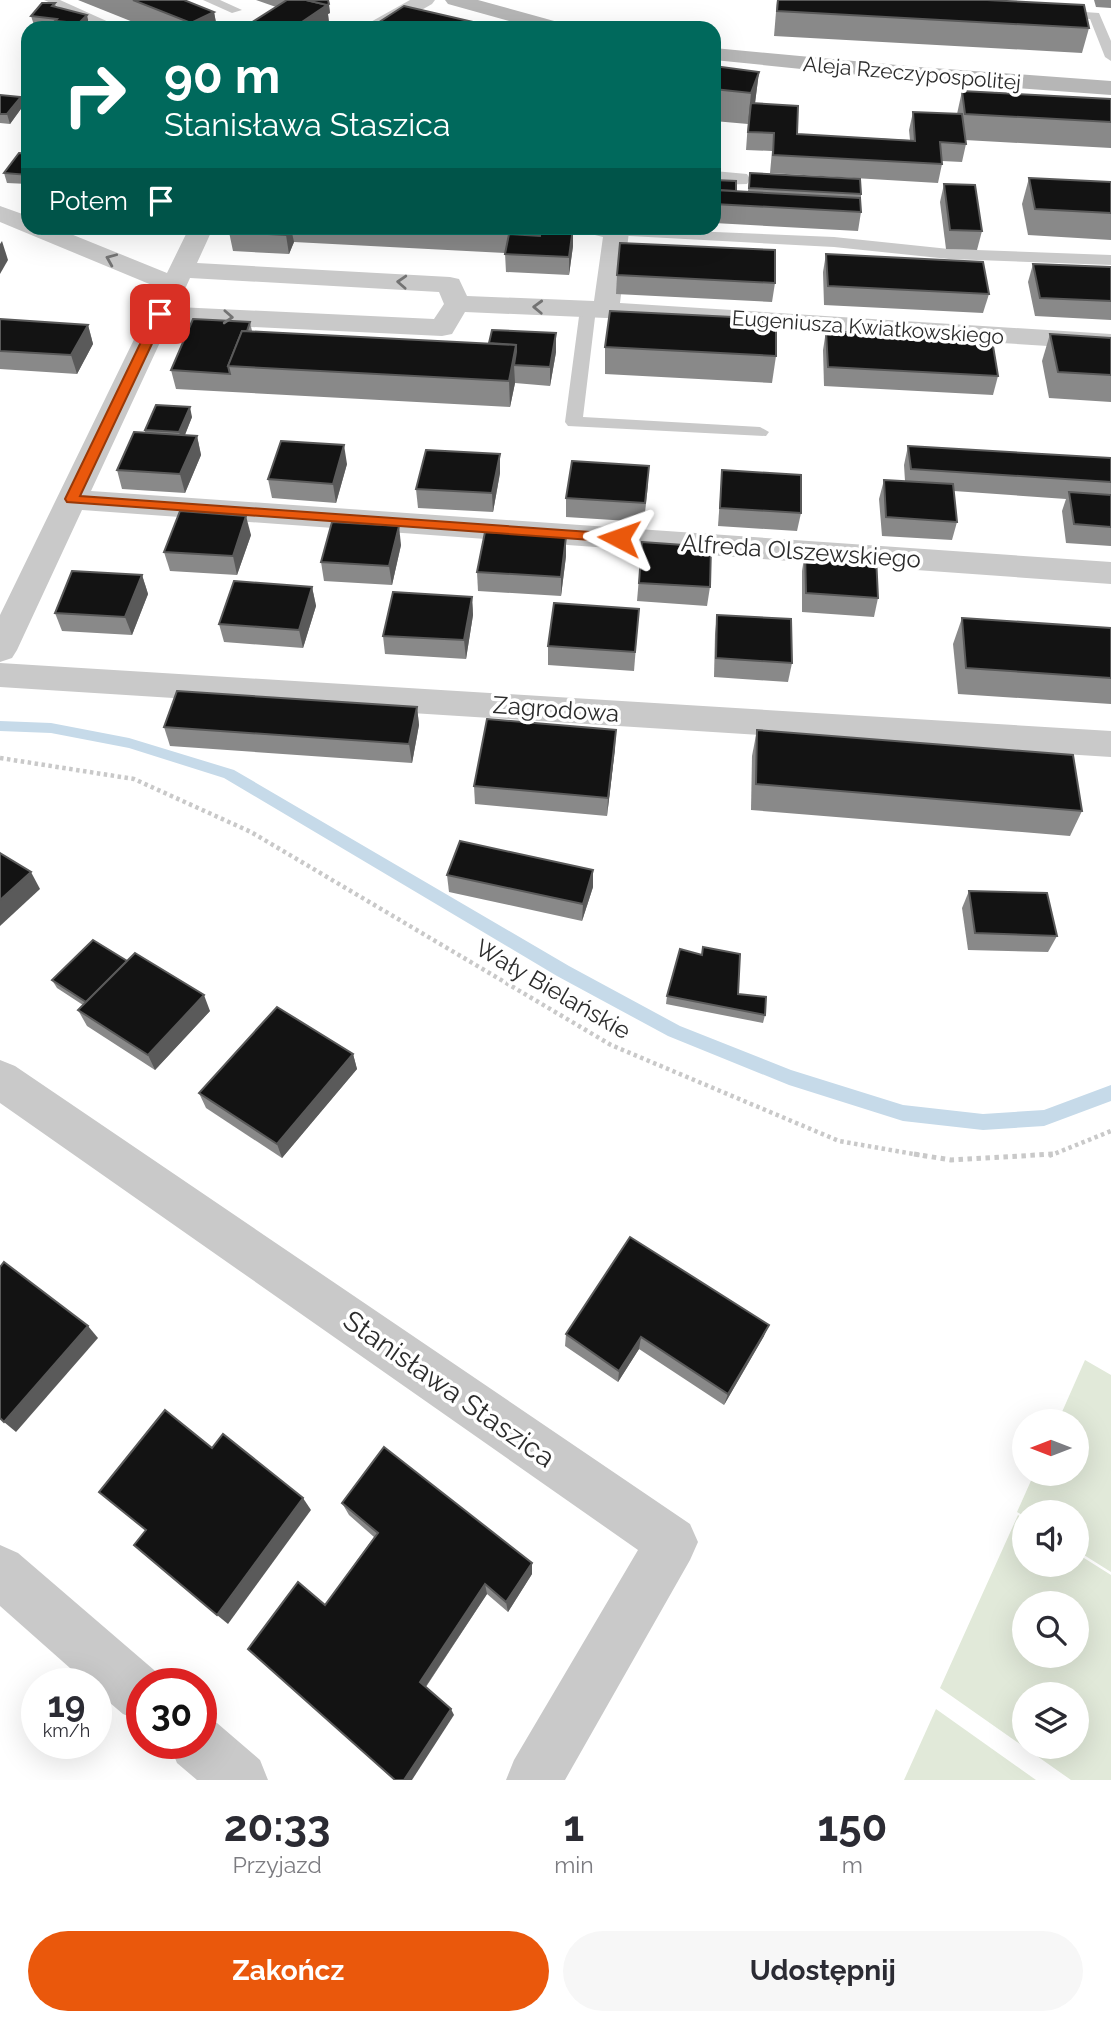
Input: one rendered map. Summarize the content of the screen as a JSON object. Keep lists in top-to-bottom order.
{
  "streets": {
    "street": [
      "Aleja Rzeczypospolitej",
      "Eugeniusza Kwiatkowskiego",
      "Alfreda Olszewskiego",
      "Zagrodowa",
      "Stanisława Staszica"
    ],
    "path": ["Wały Bielańskie"]
  },
  "north": "left",
  "page": {
    "turn": ["90 m", "Stanisława Staszica"],
    "then": "Potem",
    "speed": "19 km/h",
    "limit": "30",
    "eta": [
      "20:33",
      "Przyjazd",
      "1",
      "min",
      "150",
      "m"
    ],
    "buttons": ["Zakończ", "Udostępnij"]
  }
}
